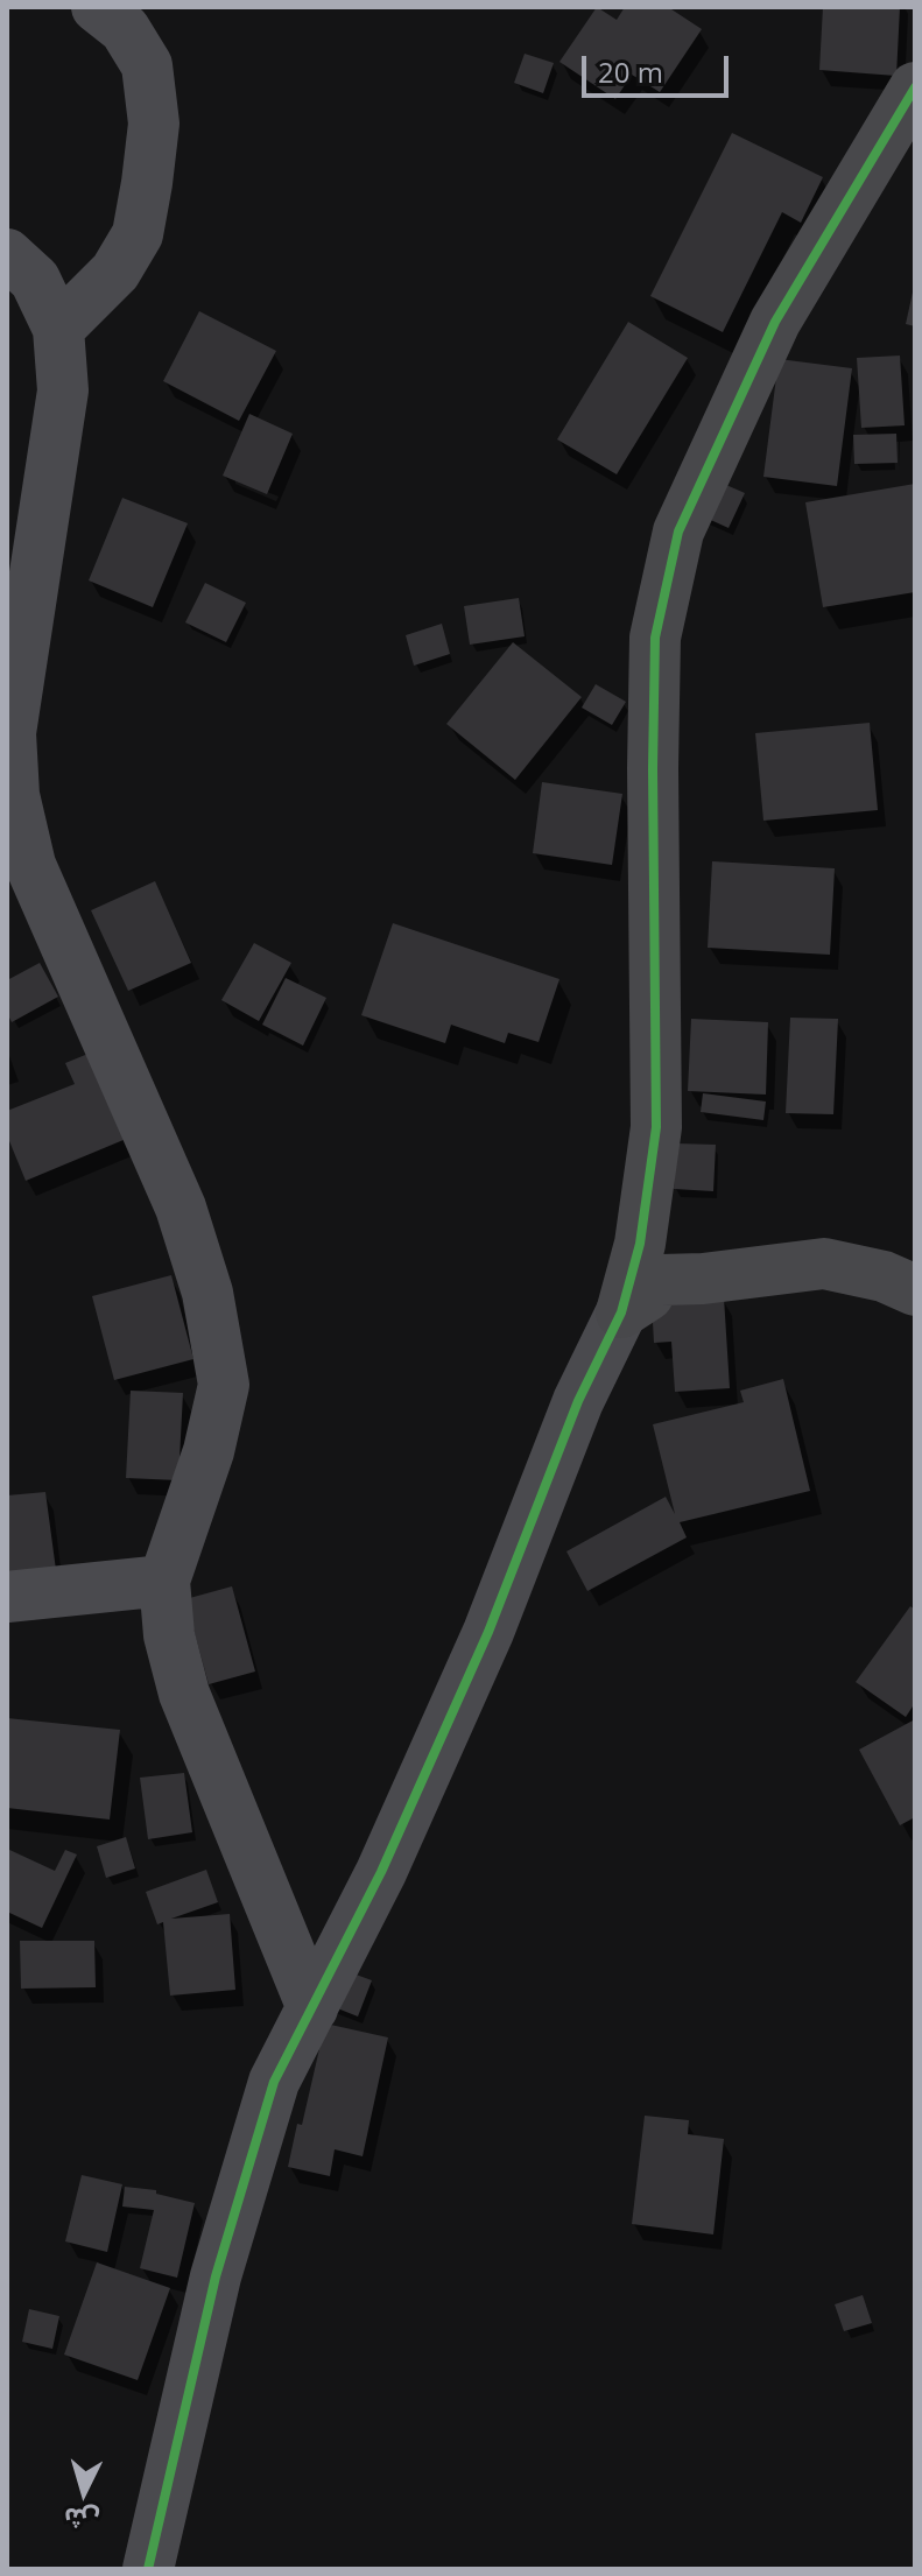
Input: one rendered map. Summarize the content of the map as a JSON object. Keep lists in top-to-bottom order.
{
  "scale_bar": "20 m",
  "north": "bottom"
}
